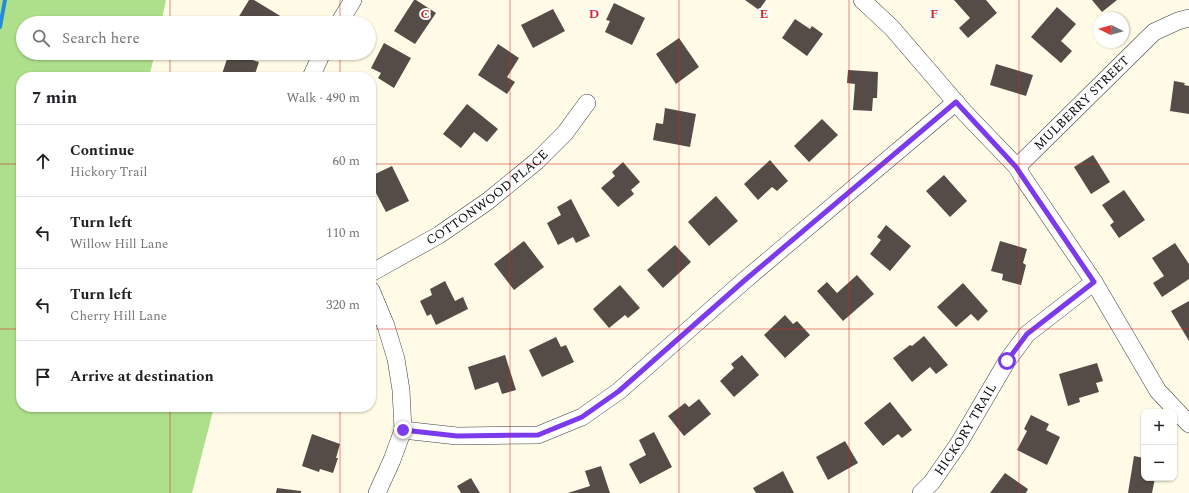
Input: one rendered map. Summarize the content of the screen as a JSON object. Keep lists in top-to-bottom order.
{
  "streets": {
    "street": ["MULBERRY STREET", "COTTONWOOD PLACE", "HICKORY TRAIL"]
  },
  "north": "left",
  "page": {
    "search": "Search here",
    "heading": ["7 min", "Walk · 490 m"],
    "list": [
      ["Continue", "Hickory Trail", "60 m"],
      ["Turn left", "Willow Hill Lane", "110 m"],
      ["Turn left", "Cherry Hill Lane", "320 m"],
      "Arrive at destination"
    ],
    "map_buttons": ["+", "−"]
  },
  "grid": {
    "columns": [
      "C",
      "D",
      "E",
      "F"
    ]
  }
}
